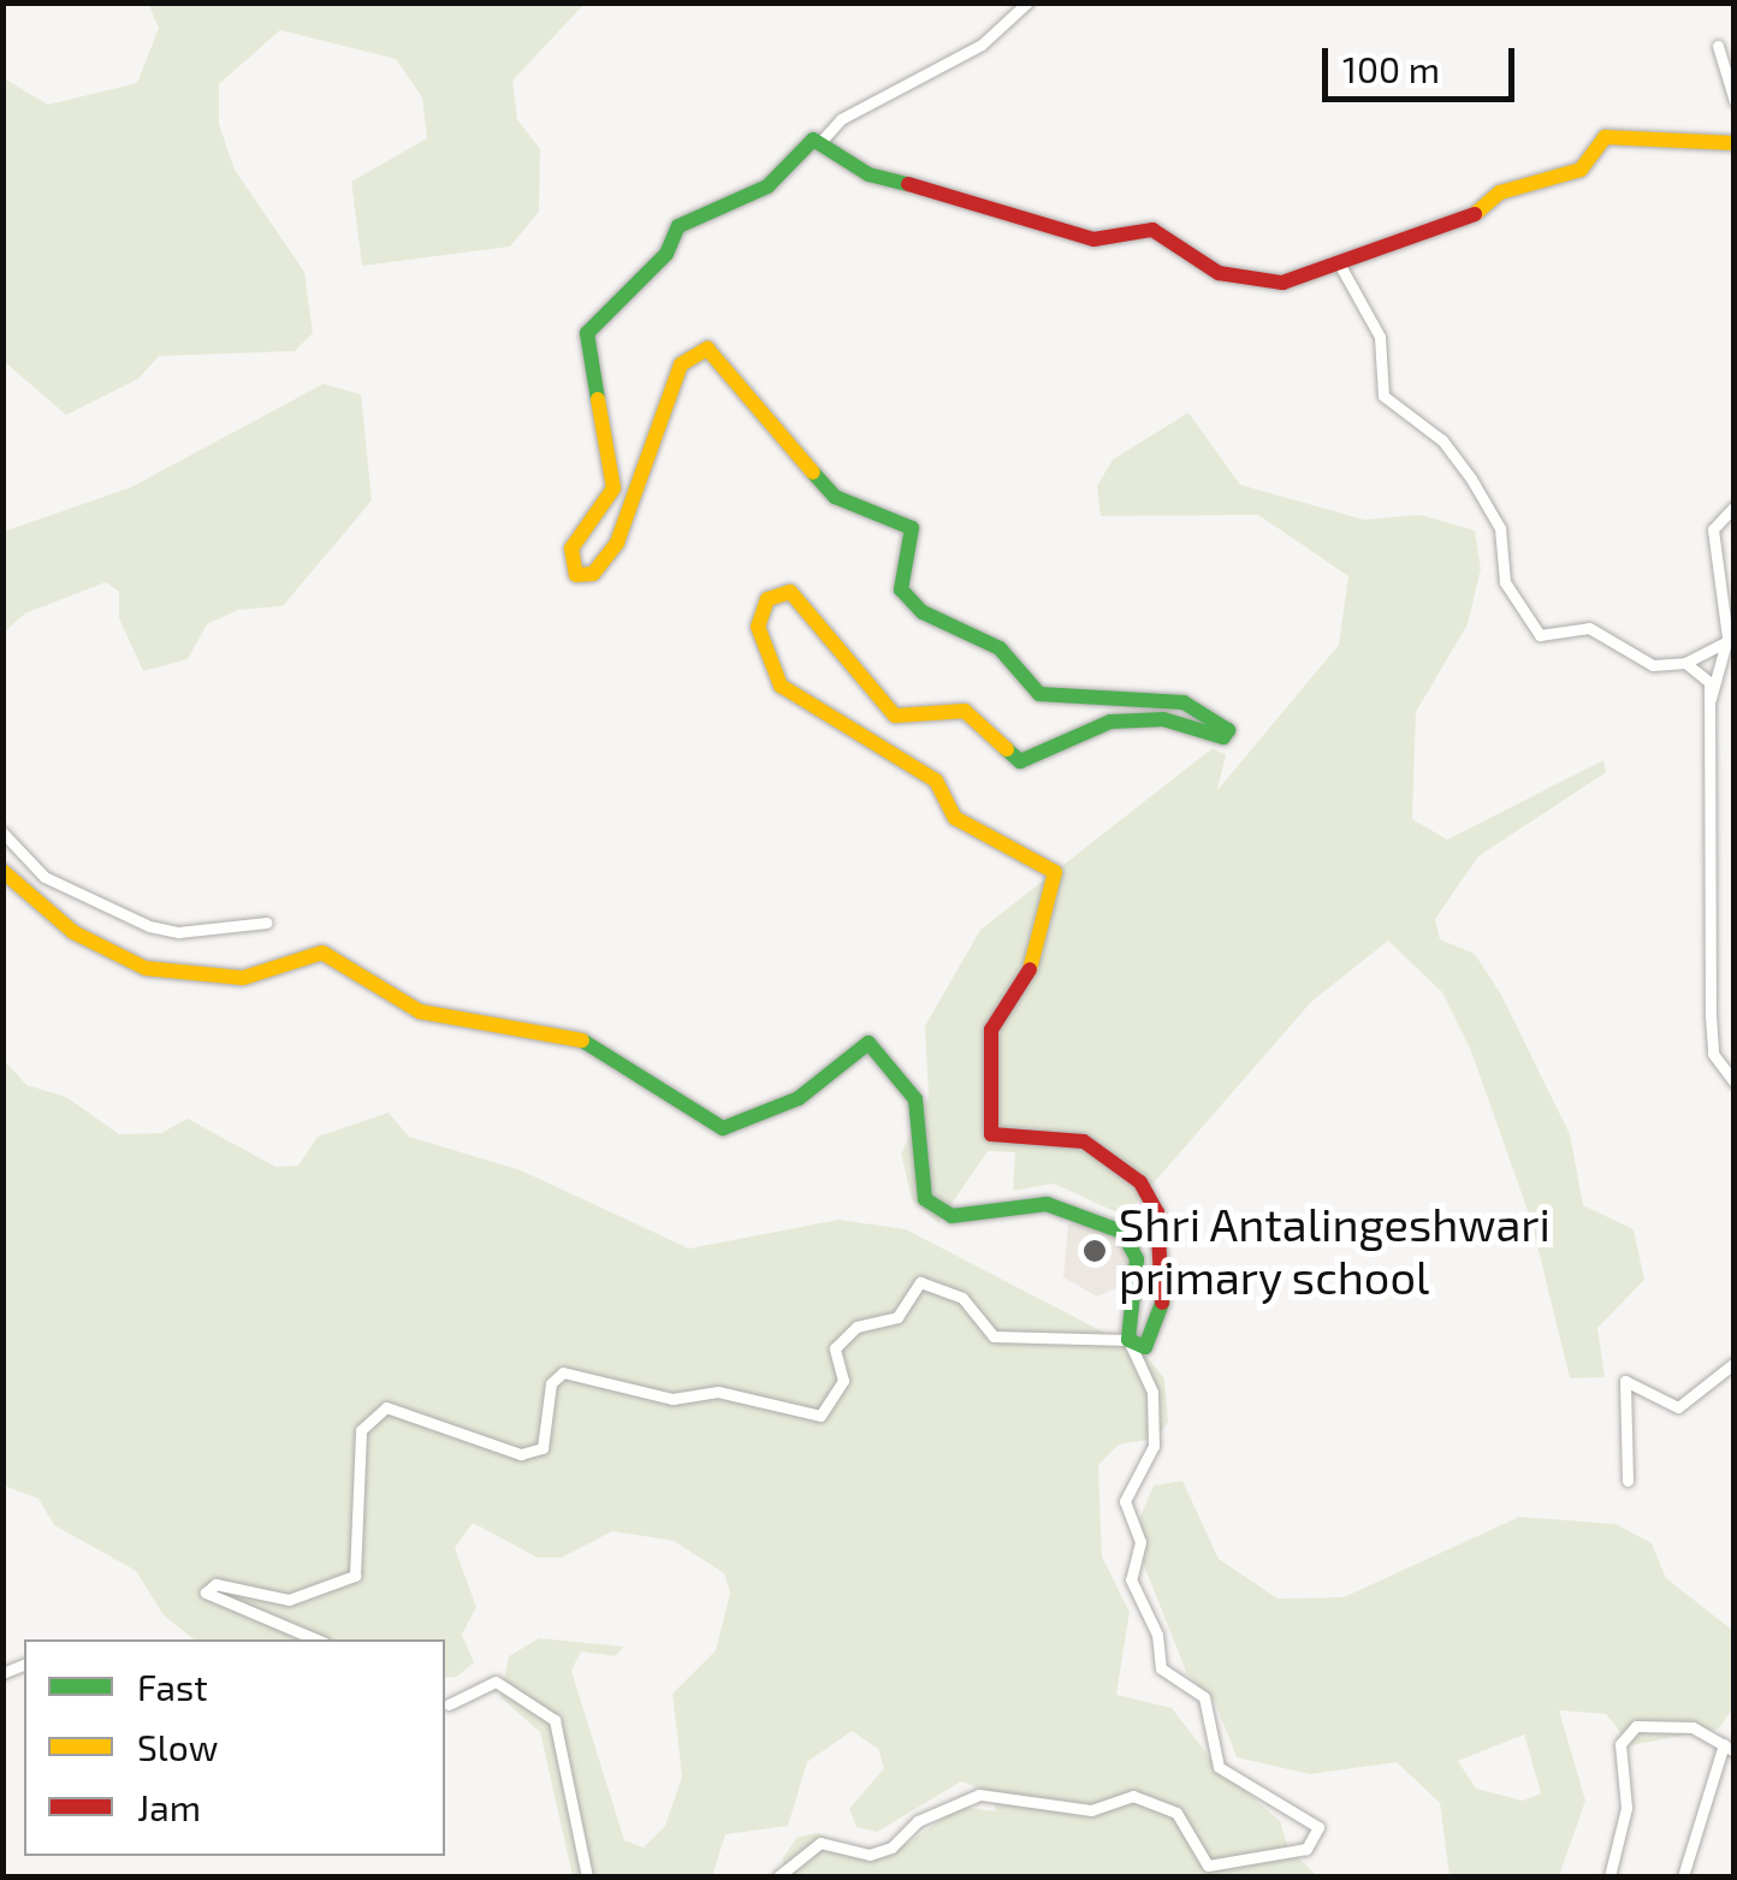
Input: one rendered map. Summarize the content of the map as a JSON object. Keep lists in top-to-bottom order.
{
  "places": ["Shri Antalingeshwari primary school"],
  "legend": ["Fast", "Slow", "Jam"],
  "scale_bar": "100 m"
}
